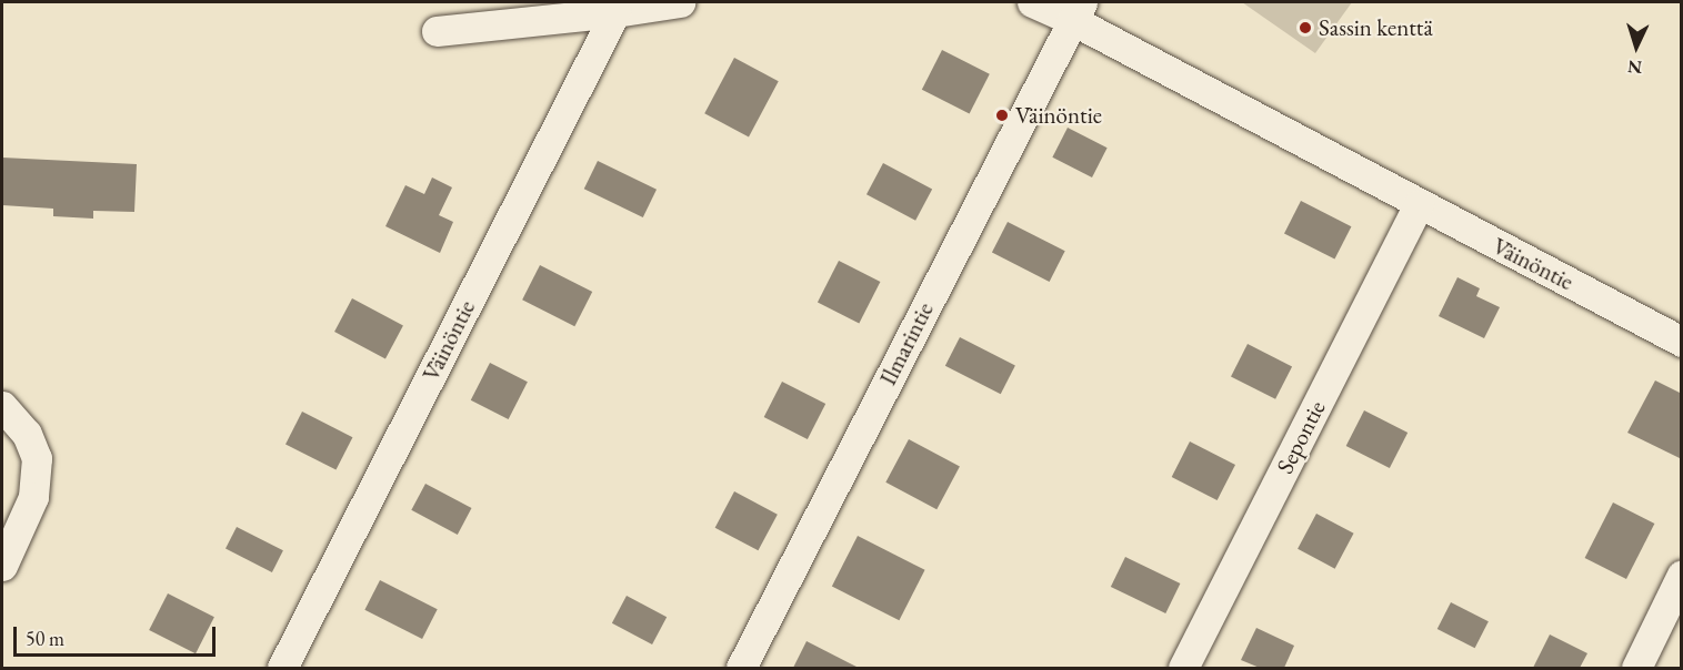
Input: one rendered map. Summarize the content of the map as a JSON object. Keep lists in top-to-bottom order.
{
  "streets": {
    "street": ["Väinöntie", "Ilmarintie", "Sepontie"]
  },
  "crossings": [
    ["Väinöntie", "Ilmarintie"],
    ["Väinöntie", "Sepontie"]
  ],
  "places": ["Sassin kenttä", "Väinöntie"],
  "scale_bar": "50 m",
  "north": "bottom"
}
